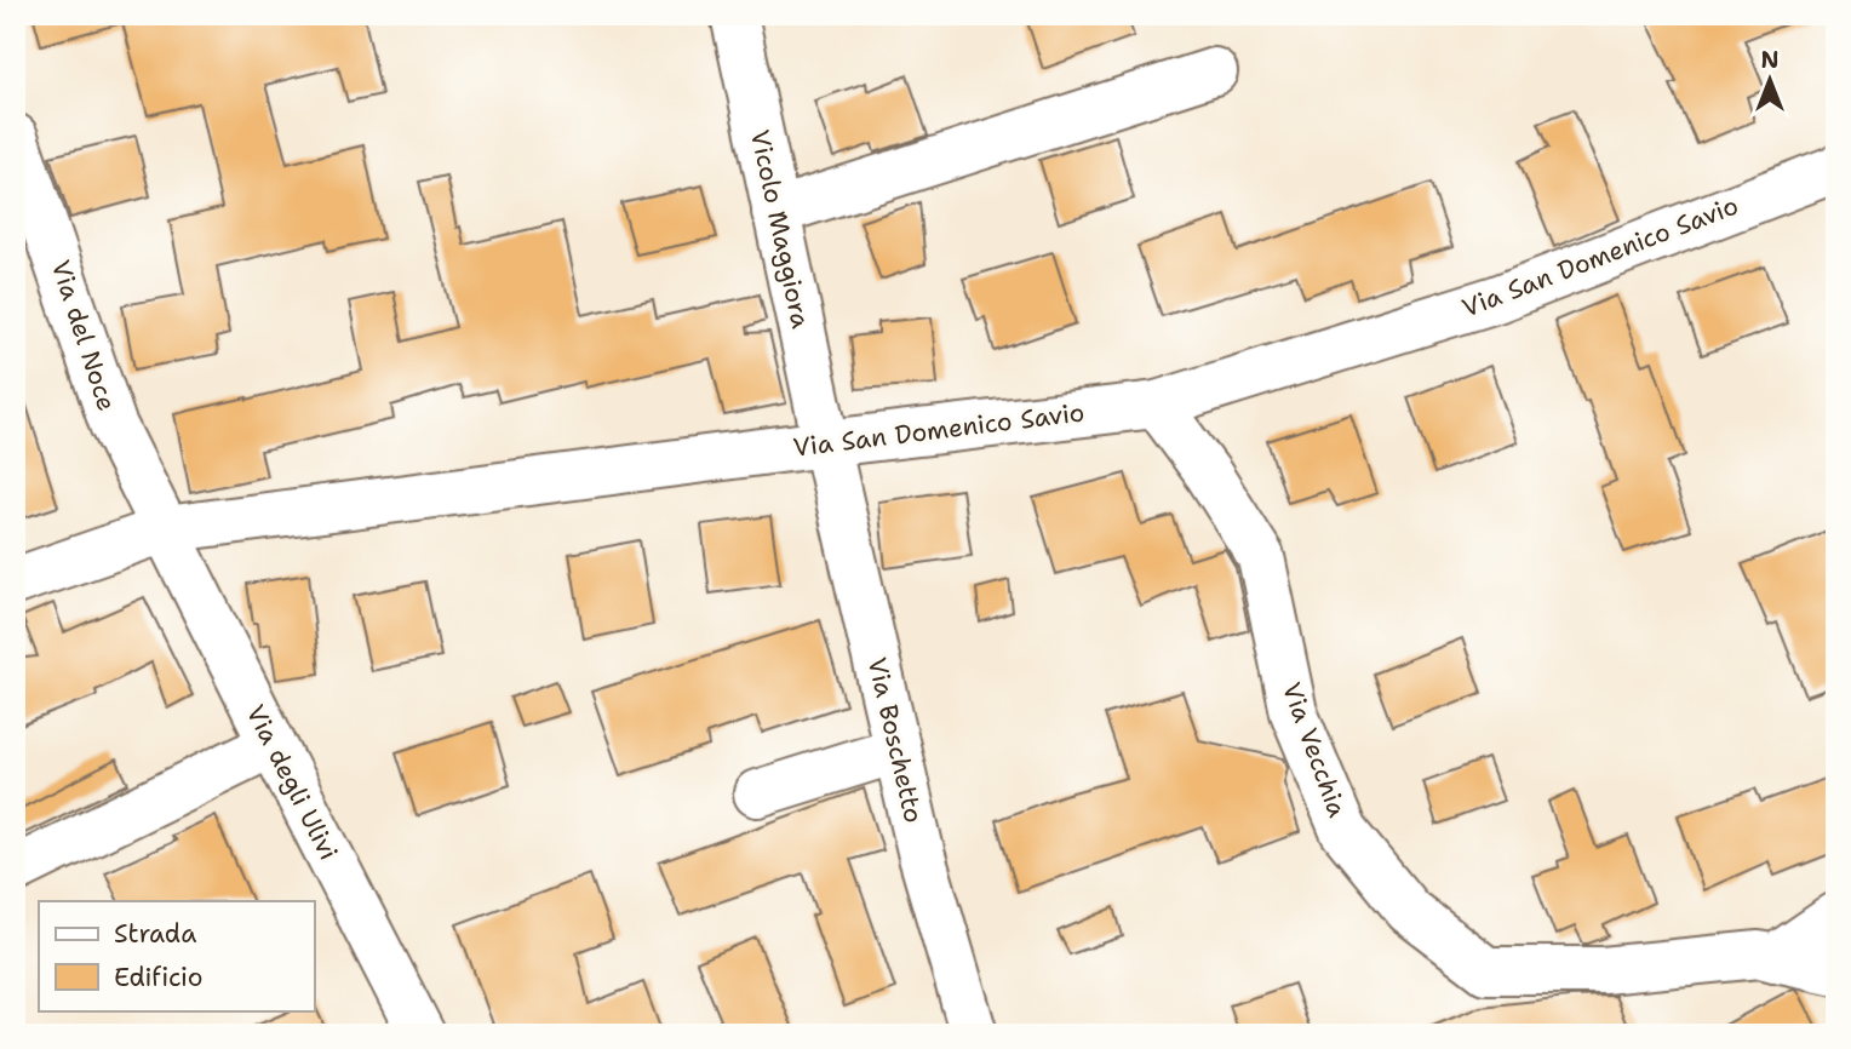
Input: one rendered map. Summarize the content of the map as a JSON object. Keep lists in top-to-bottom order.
{
  "streets": {
    "street": [
      "Vicolo Maggiora",
      "Via San Domenico Savio",
      "Via del Noce",
      "Via Boschetto",
      "Via Vecchia",
      "Via degli Ulivi"
    ]
  },
  "crossings": [
    ["Vicolo Maggiora", "Via San Domenico Savio"],
    ["Vicolo Maggiora", "Via Boschetto"],
    ["Via San Domenico Savio", "Via del Noce"],
    ["Via San Domenico Savio", "Via Boschetto"],
    ["Via San Domenico Savio", "Via Vecchia"],
    ["Via San Domenico Savio", "Via degli Ulivi"],
    ["Via del Noce", "Via degli Ulivi"]
  ],
  "legend": ["Strada", "Edificio"],
  "north": "top"
}
